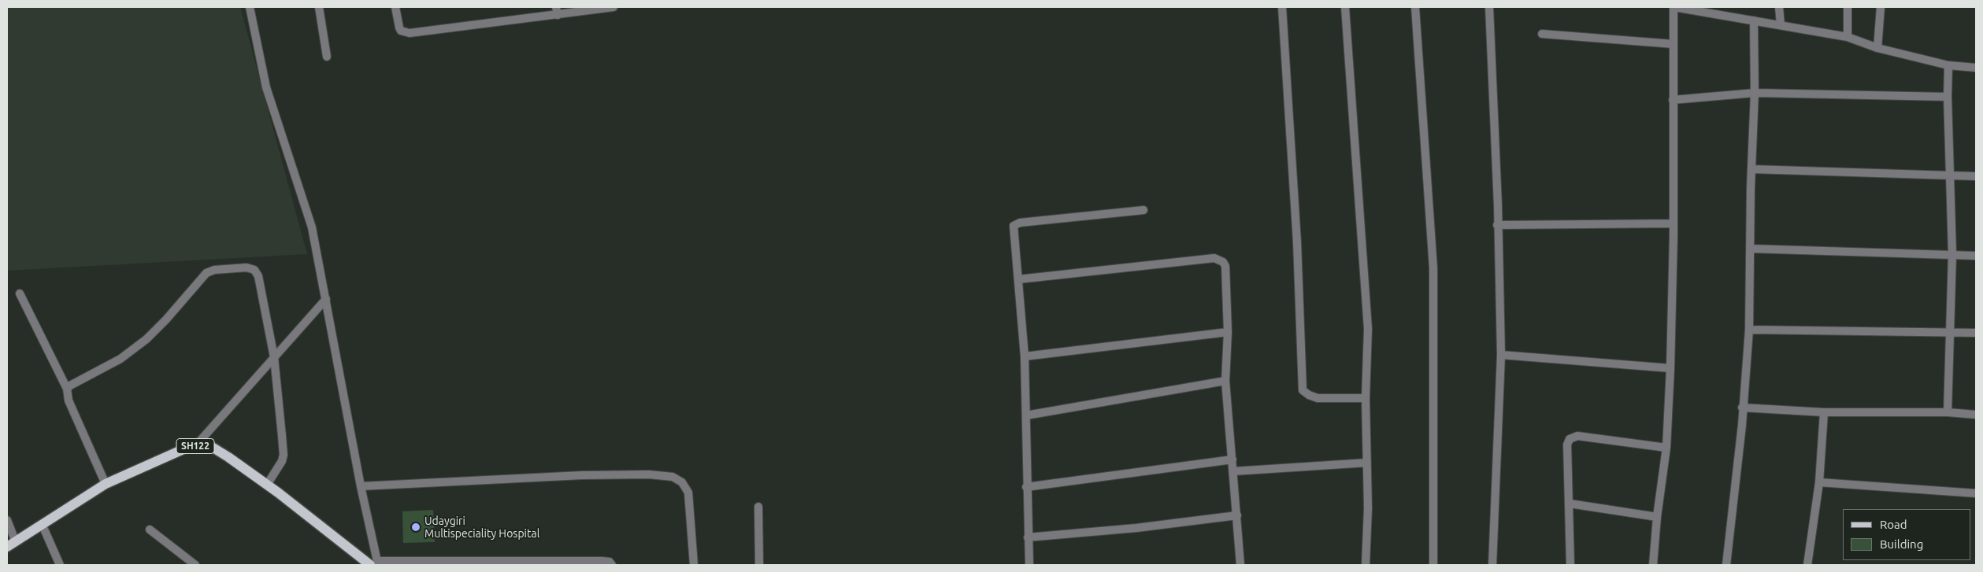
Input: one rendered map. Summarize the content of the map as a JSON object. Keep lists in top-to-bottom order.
{
  "streets": {
    "main road": ["SH122"]
  },
  "places": ["Udaygiri Multispeciality Hospital"],
  "legend": ["Road", "Building"]
}
